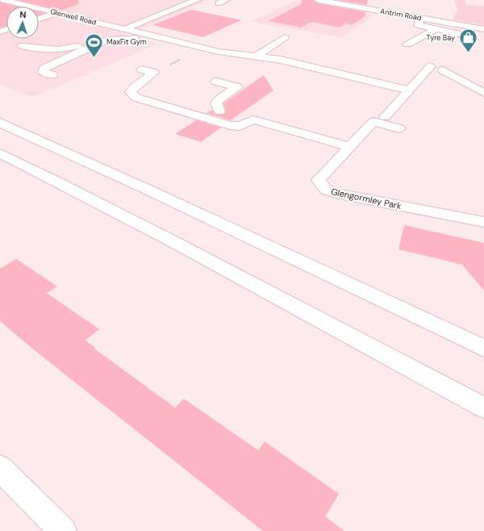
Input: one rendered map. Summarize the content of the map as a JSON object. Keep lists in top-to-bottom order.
{
  "streets": {
    "main road": ["Antrim Road", "Glenwell Road", "Glengormley Park"]
  },
  "places": {
    "shop": ["Tyre Bay"],
    "sports": ["MaxFit Gym"]
  },
  "north": "top"
}
